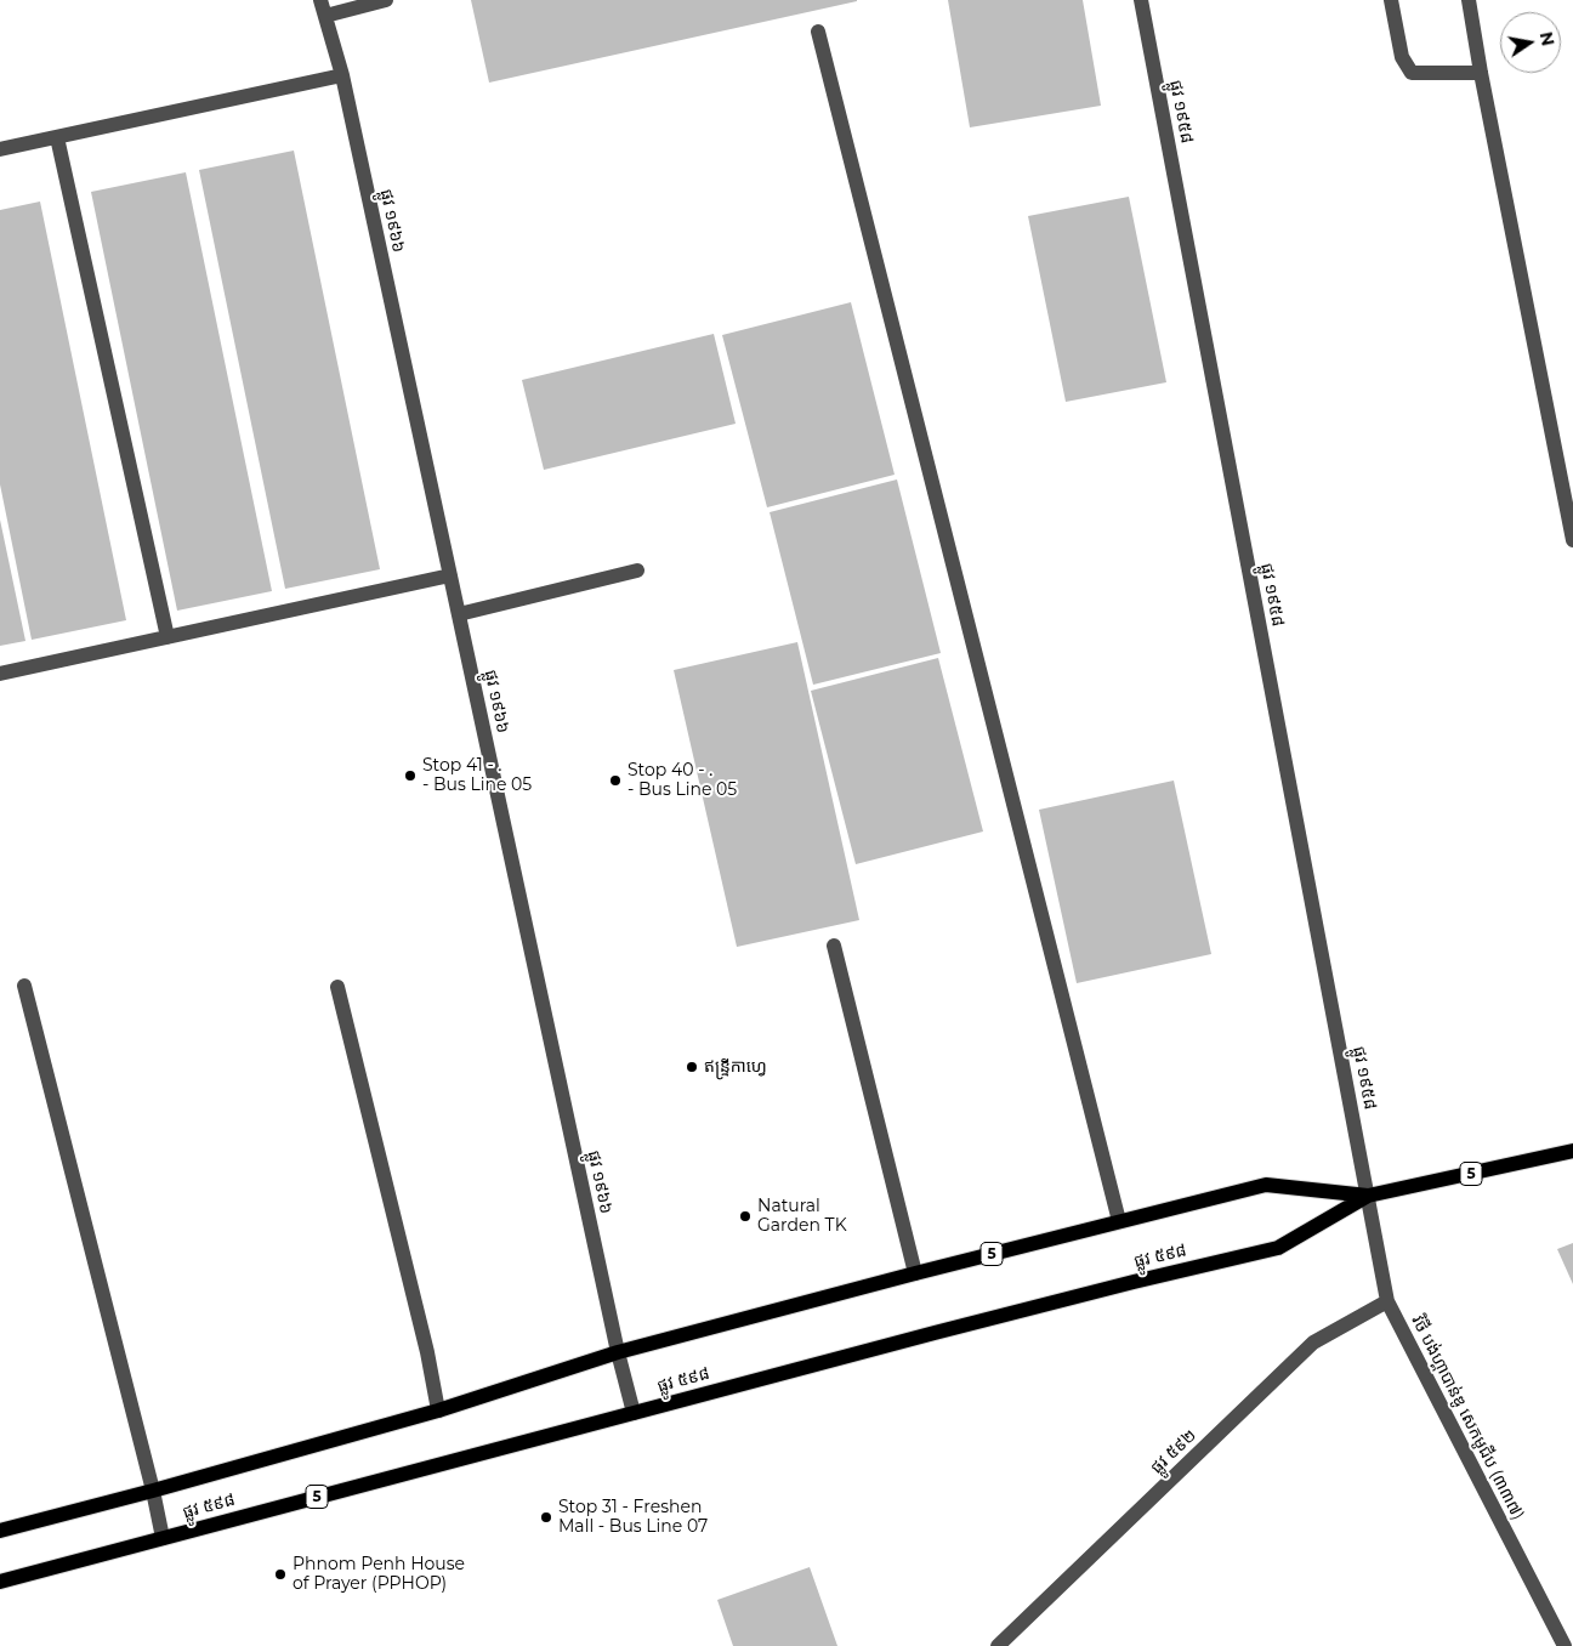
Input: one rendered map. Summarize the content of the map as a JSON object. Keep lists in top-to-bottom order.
{
  "streets": {
    "main road": ["5", "ផ្លូវ ៥៩៨"],
    "street": [
      "ផ្លូវ ១៩៥៨",
      "ផ្លូវ ១៩៦៦",
      "វិថី បង់ហ្គាបាន់ឌូ សេកមូជីប (៣៣៧)",
      "ផ្លូវ ៥៩២"
    ]
  },
  "crossings": [
    ["ផ្លូវ ១៩៥៨", "ផ្លូវ ៥៩៨"],
    ["ផ្លូវ ១៩៥៨", "វិថី បង់ហ្គាបាន់ឌូ សេកមូជីប (៣៣៧)"],
    ["ផ្លូវ ១៩៦៦", "ផ្លូវ ៥៩៨"],
    ["ផ្លូវ ៥៩៨", "វិថី បង់ហ្គាបាន់ឌូ សេកមូជីប (៣៣៧)"],
    ["វិថី បង់ហ្គាបាន់ឌូ សេកមូជីប (៣៣៧)", "ផ្លូវ ៥៩២"]
  ],
  "places": [
    "Stop 41 - . - Bus Line 05",
    "Stop 40 - . - Bus Line 05",
    "ឥន្ទ្រីកាហ្វេ",
    "Natural Garden TK",
    "Stop 31 - Freshen Mall - Bus Line 07",
    "Phnom Penh House of Prayer (PPHOP)"
  ],
  "north": "right"
}
